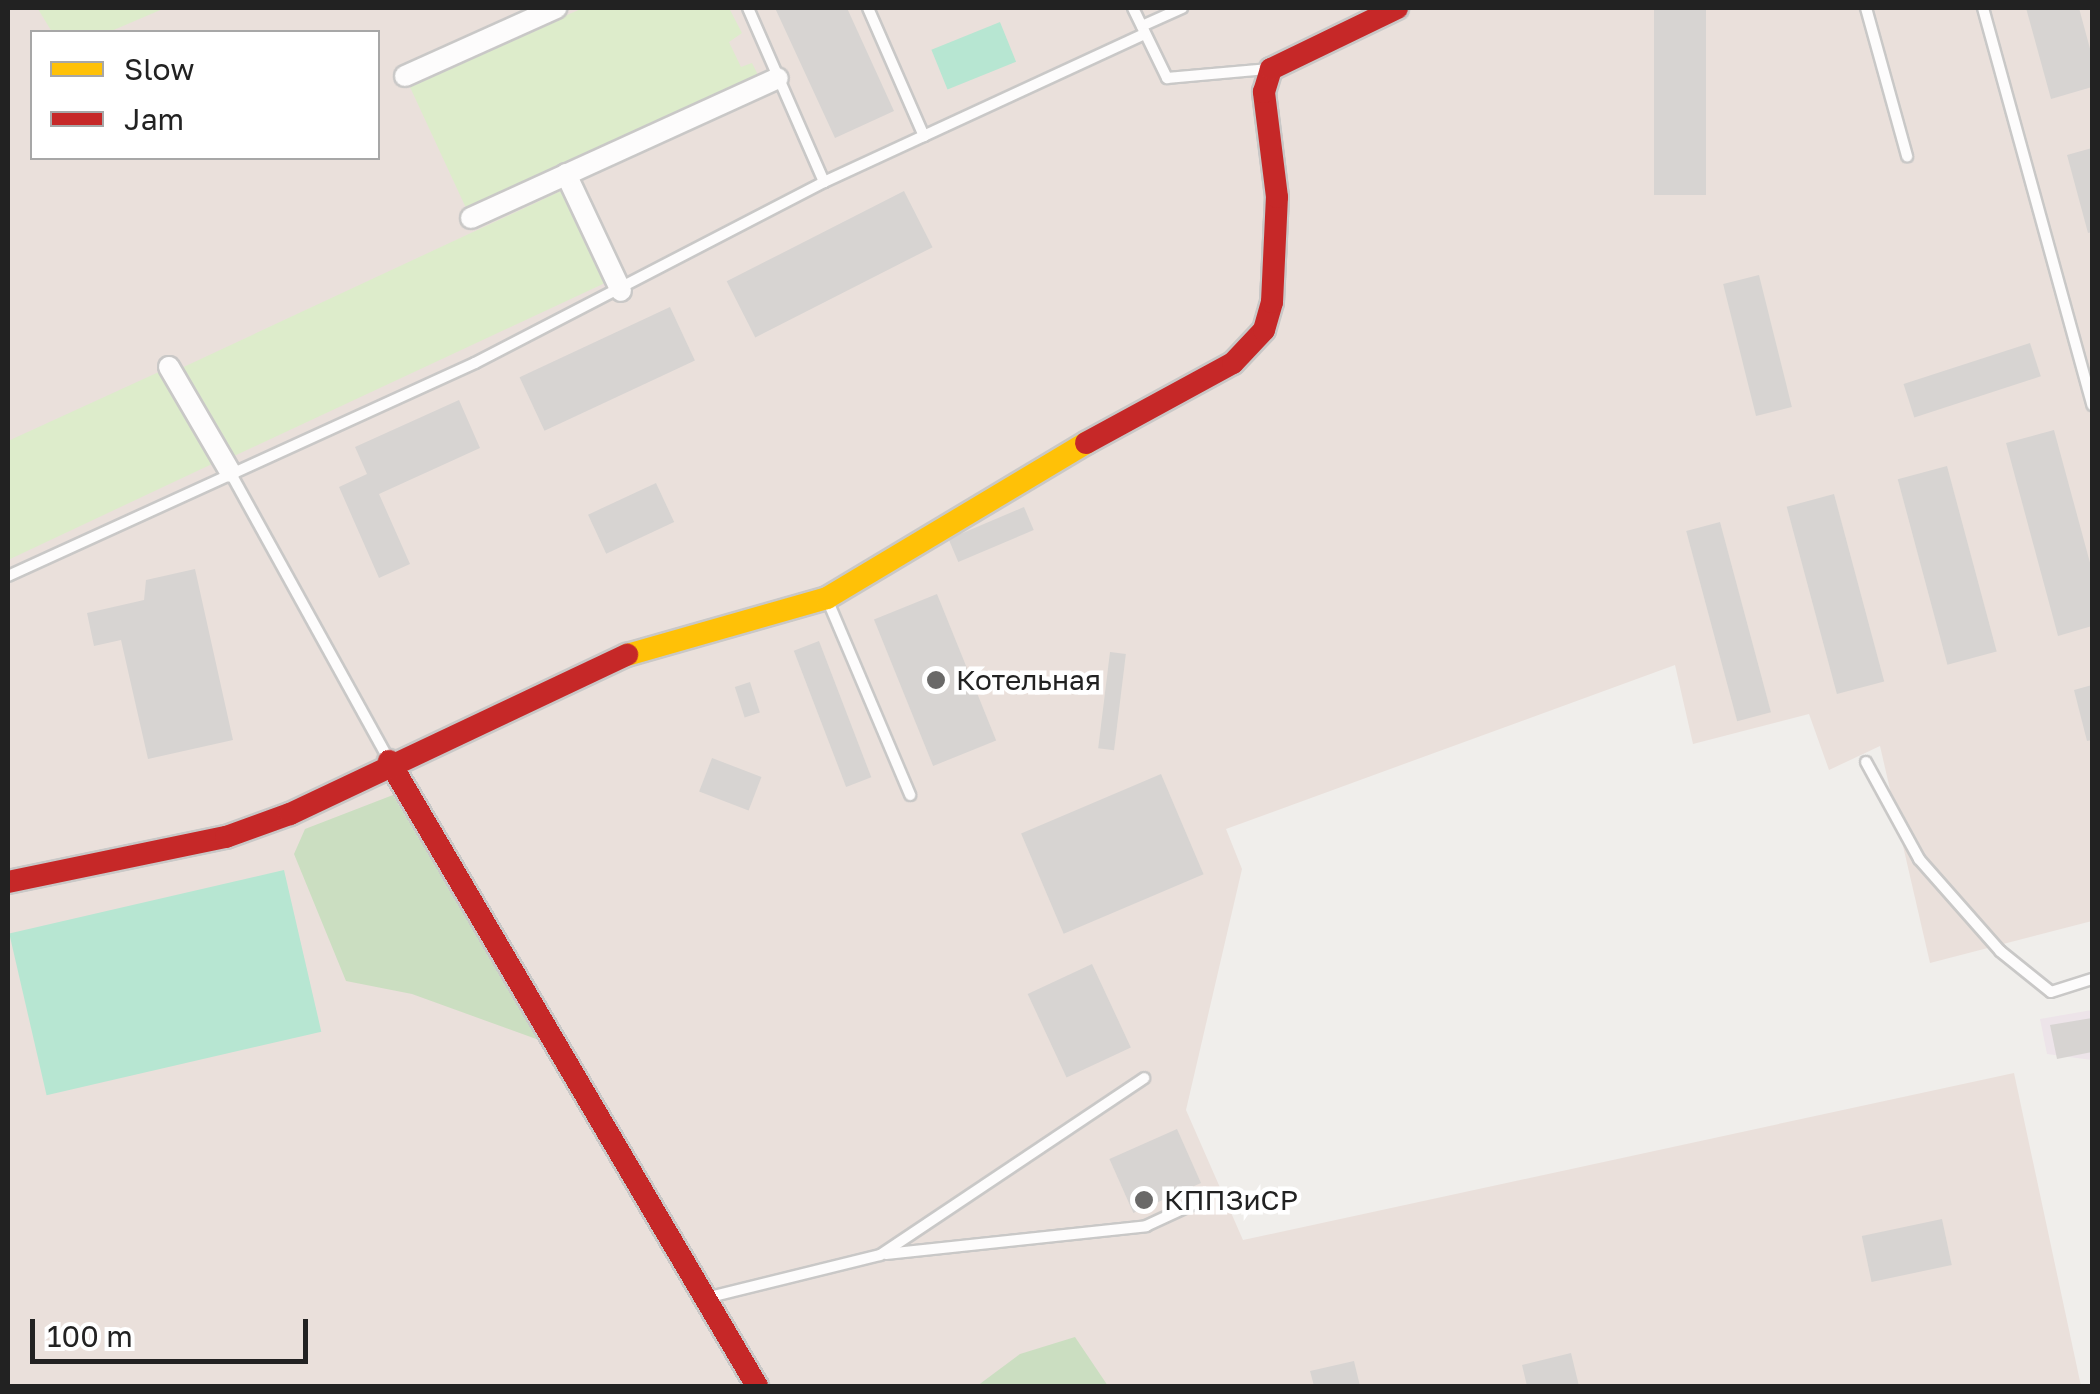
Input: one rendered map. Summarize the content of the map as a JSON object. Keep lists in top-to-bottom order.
{
  "places": ["Котельная", "КППЗиСР"],
  "legend": ["Slow", "Jam"],
  "scale_bar": "100 m"
}
